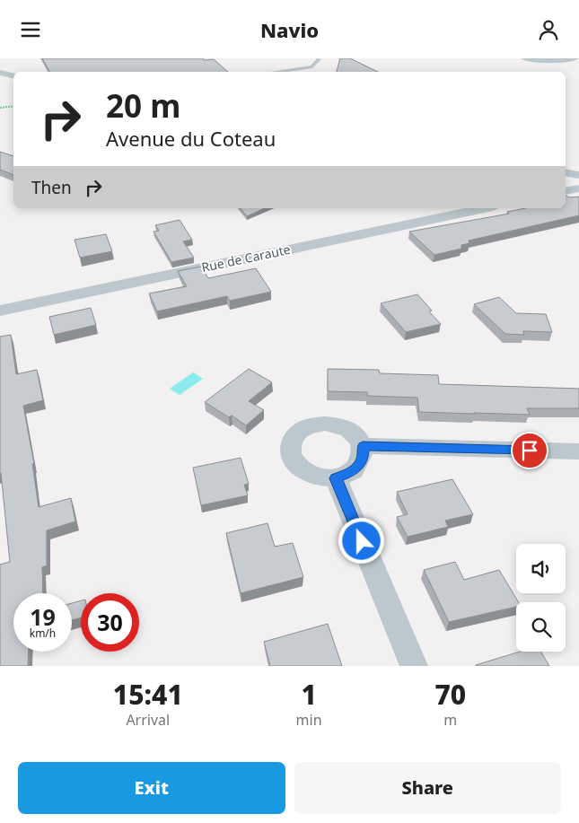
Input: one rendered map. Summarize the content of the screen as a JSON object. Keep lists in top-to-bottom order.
{
  "streets": {
    "street": ["Rue de Caraute"]
  },
  "page": {
    "header": "Navio",
    "turn": ["20 m", "Avenue du Coteau"],
    "then": "Then",
    "speed": "19 km/h",
    "limit": "30",
    "eta": [
      "15:41",
      "Arrival",
      "1",
      "min",
      "70",
      "m"
    ],
    "buttons": ["Exit", "Share"]
  }
}
